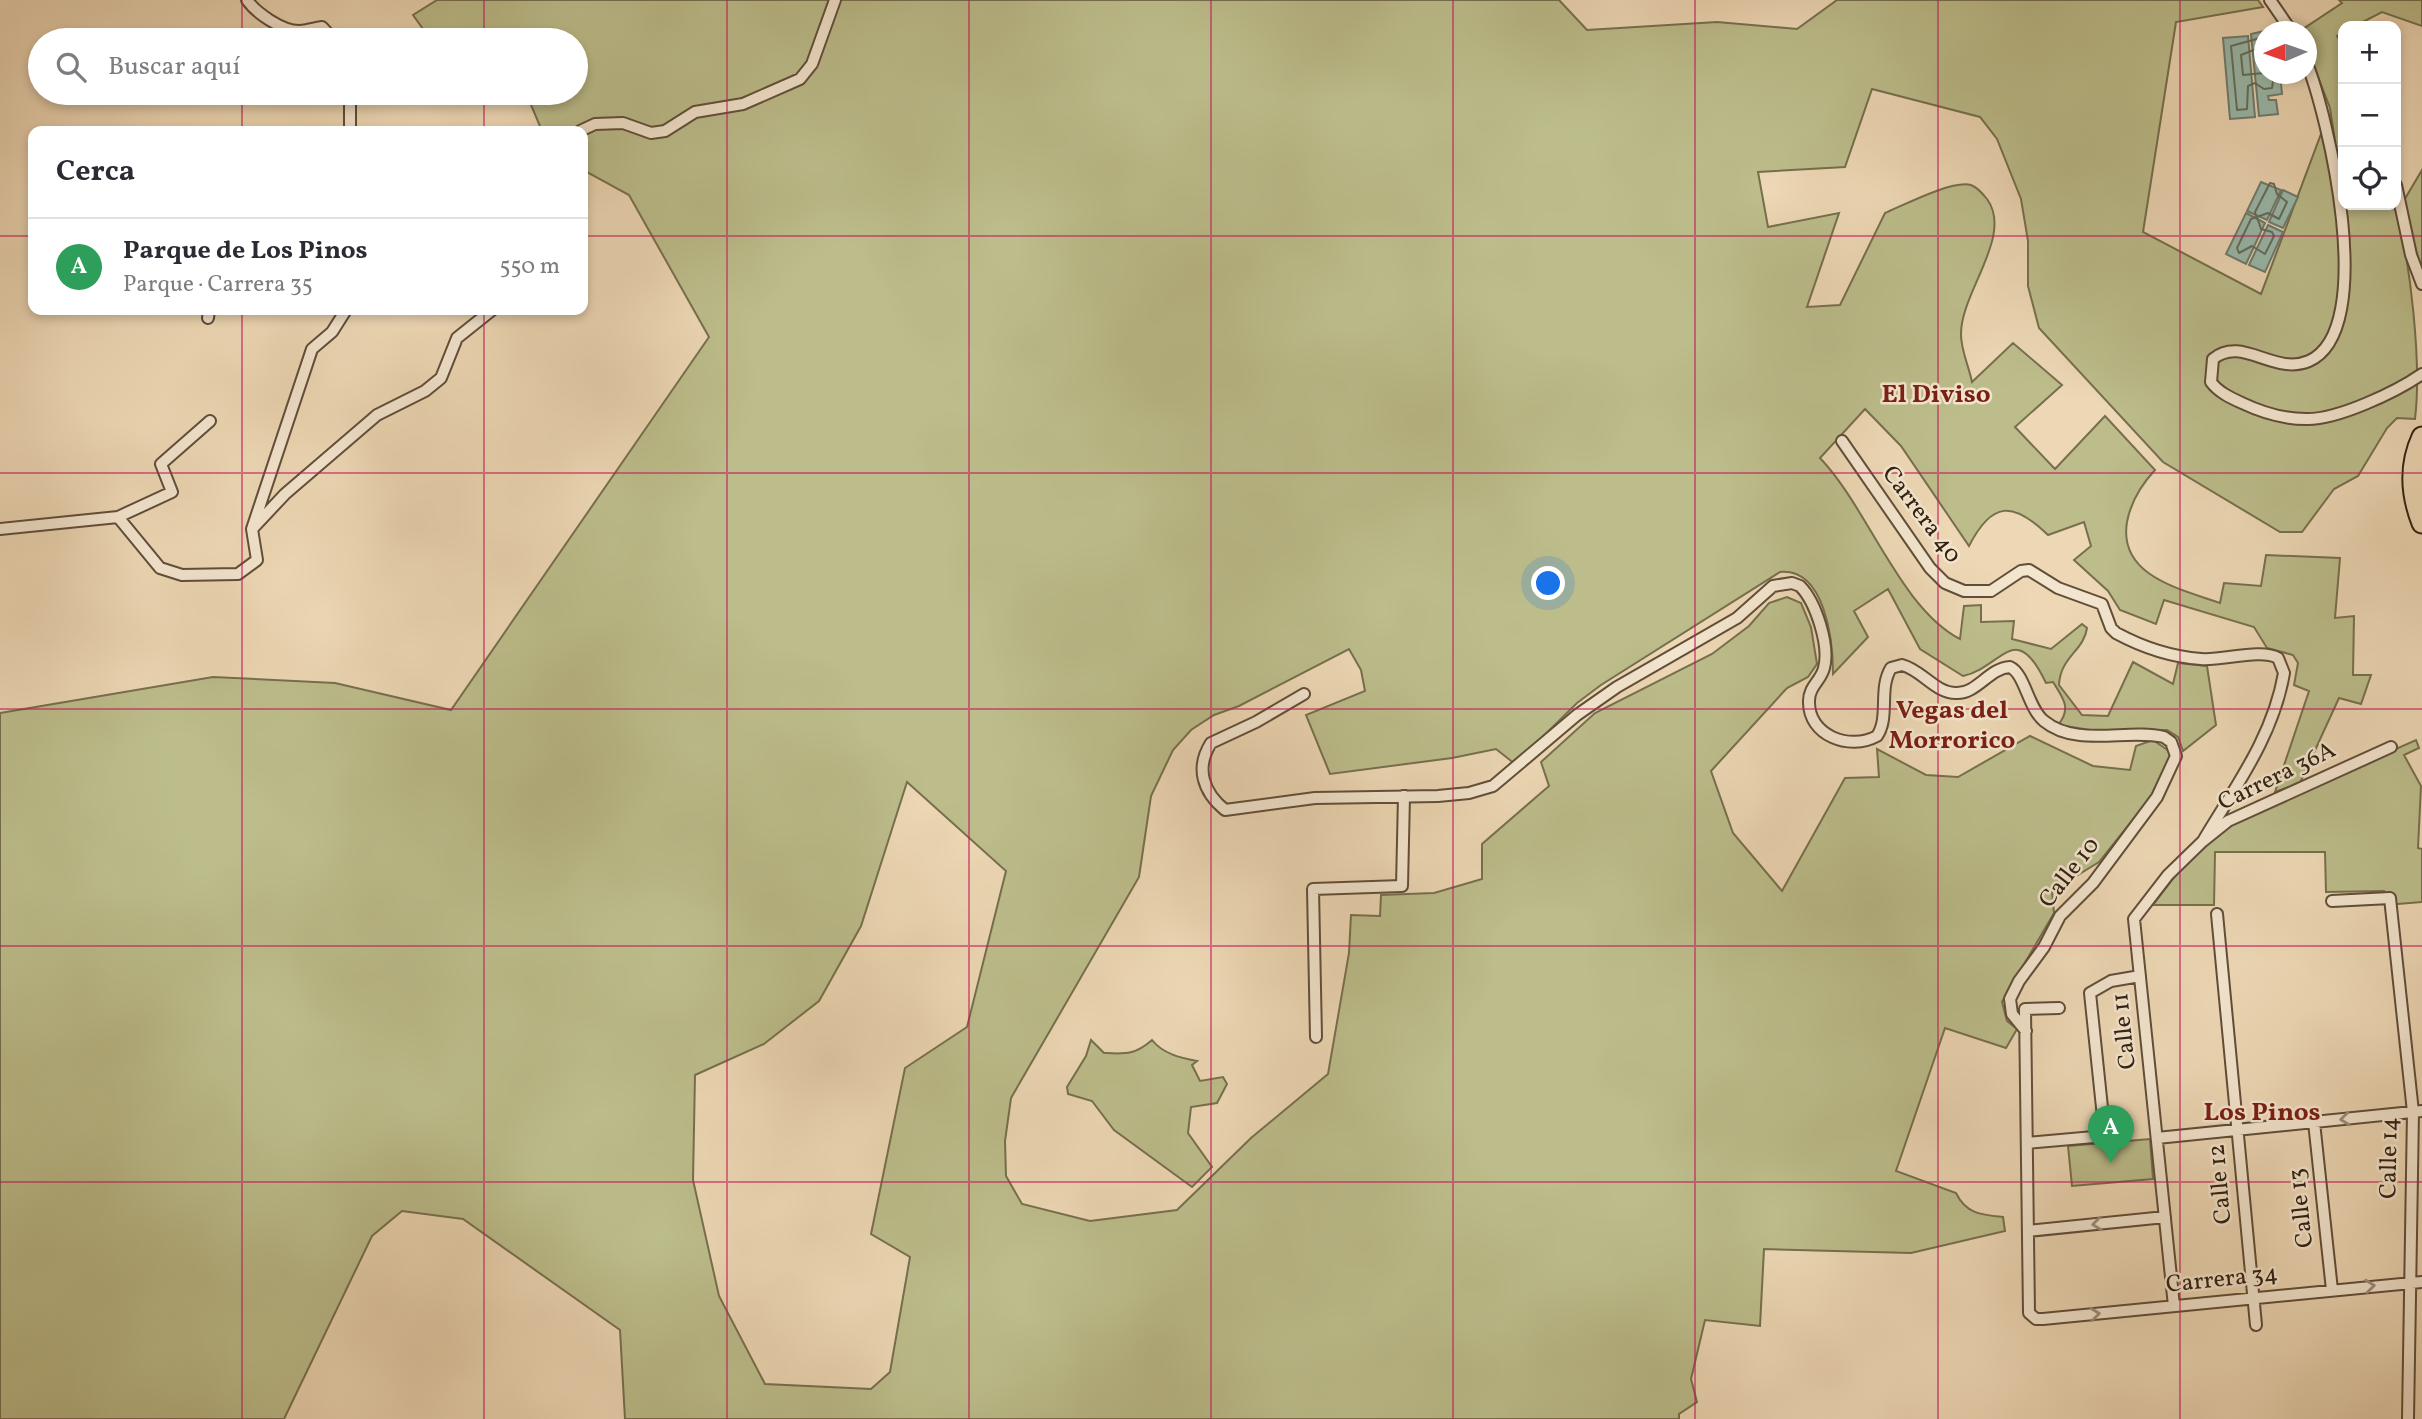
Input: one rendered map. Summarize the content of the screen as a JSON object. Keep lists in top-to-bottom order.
{
  "streets": {
    "street": [
      "Carrera 40",
      "Carrera 36A",
      "Calle 10",
      "Calle 11",
      "Calle 14",
      "Calle 12",
      "Calle 13",
      "Carrera 34"
    ]
  },
  "crossings": [
    ["Carrera 40", "Carrera 36A"],
    ["Carrera 36A", "Calle 11"],
    ["Calle 10", "Carrera 34"],
    ["Calle 11", "Carrera 34"],
    ["Calle 14", "Carrera 34"],
    ["Calle 12", "Carrera 34"],
    ["Calle 13", "Carrera 34"]
  ],
  "districts": ["El Diviso", "Vegas del Morrorico", "Los Pinos"],
  "north": "left",
  "page": {
    "map_buttons": ["+", "−"],
    "search": "Buscar aquí",
    "heading": "Cerca",
    "list": [
      {
        "mark": "A",
        "name": "Parque de Los Pinos",
        "note": "Parque · Carrera 35",
        "value": "550 m"
      }
    ],
    "pins": "A"
  }
}
